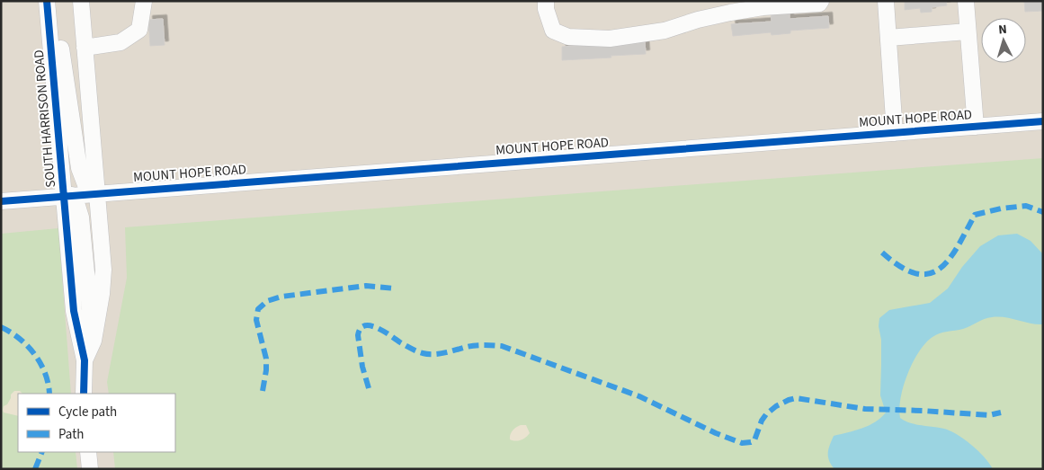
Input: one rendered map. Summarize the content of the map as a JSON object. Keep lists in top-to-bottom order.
{
  "streets": {
    "street": ["SOUTH HARRISON ROAD", "MOUNT HOPE ROAD"]
  },
  "crossings": [
    ["SOUTH HARRISON ROAD", "MOUNT HOPE ROAD"]
  ],
  "legend": ["Cycle path", "Path"],
  "north": "top"
}
